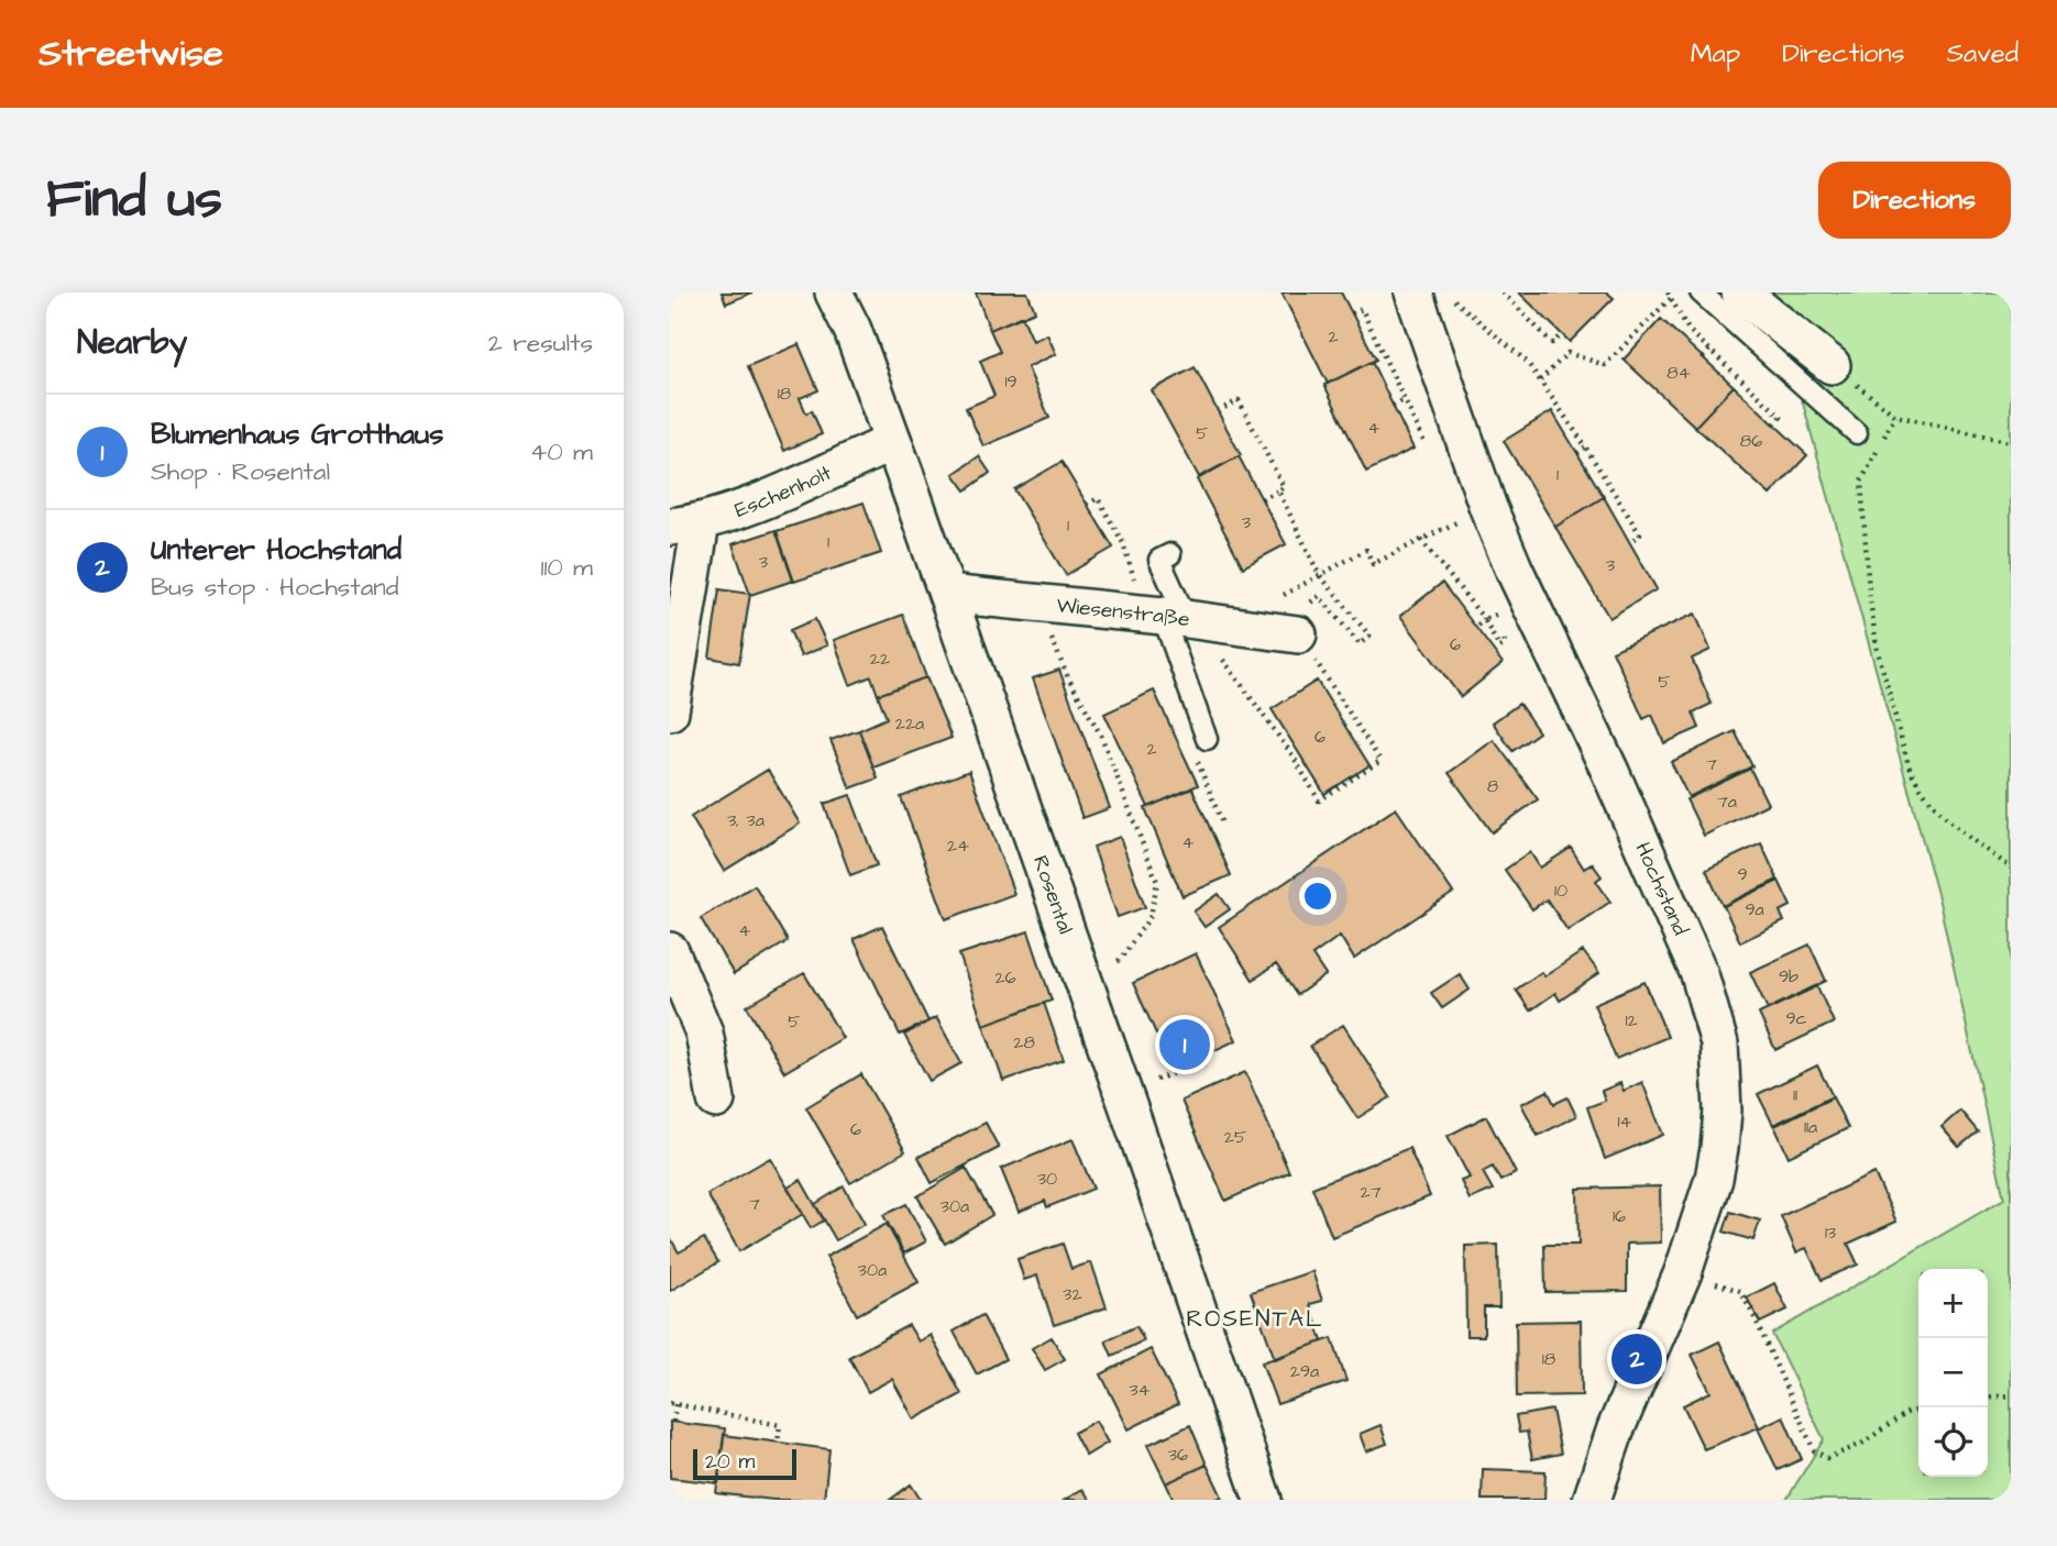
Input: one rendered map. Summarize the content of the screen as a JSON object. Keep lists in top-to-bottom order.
{
  "streets": {
    "street": [
      "Eschenholt",
      "Wiesenstraße",
      "Hochstand",
      "Rosental"
    ]
  },
  "crossings": [
    ["Eschenholt", "Rosental"],
    ["Wiesenstraße", "Rosental"]
  ],
  "districts": ["ROSENTAL"],
  "house_numbers": [
    "2",
    "84",
    "19",
    "18",
    "4",
    "5",
    "86",
    "1",
    "3",
    "1",
    "1",
    "3",
    "3",
    "6",
    "22",
    "5",
    "22a",
    "6",
    "2",
    "7",
    "8",
    "7a",
    "3, 3a",
    "4",
    "24",
    "9",
    "10",
    "9a",
    "4",
    "9b",
    "26",
    "9c",
    "12",
    "5",
    "28",
    "11",
    "14",
    "11a",
    "6",
    "25",
    "30",
    "27",
    "7",
    "30a",
    "16",
    "13",
    "30a",
    "32",
    "18",
    "29a",
    "34",
    "36"
  ],
  "scale_bar": "20 m",
  "page": {
    "header": "Streetwise",
    "nav": ["Map", "Directions", "Saved"],
    "buttons": "Directions",
    "title": "Find us",
    "heading": ["Nearby", "2 results"],
    "list": [
      {
        "mark": "1",
        "name": "Blumenhaus Grotthaus",
        "note": "Shop · Rosental",
        "value": "40 m"
      },
      {
        "mark": "2",
        "name": "Unterer Hochstand",
        "note": "Bus stop · Hochstand",
        "value": "110 m"
      }
    ],
    "pins": ["1", "2"],
    "map_buttons": ["+", "−"],
    "scale": "20 m"
  }
}
